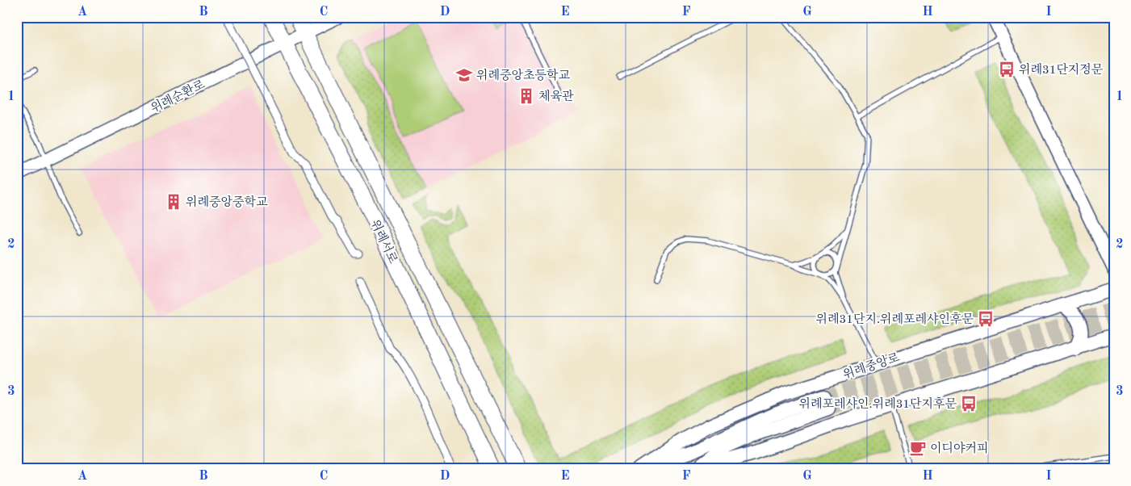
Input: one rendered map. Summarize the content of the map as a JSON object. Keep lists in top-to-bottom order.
{
  "streets": {
    "main road": ["위례서로", "위례중앙로"],
    "street": ["위례순환로"]
  },
  "crossings": [
    ["위례순환로", "위례서로"]
  ],
  "places": {
    "bus stop": ["위례31단지정문", "위례31단지.위례포레샤인후문", "위례포레샤인.위례31단지후문"],
    "school or university": ["위례중앙초등학교"],
    "building": ["체육관", "위례중앙중학교"],
    "cafe": ["이디야커피"]
  },
  "grid": {
    "columns": [
      "A",
      "B",
      "C",
      "D",
      "E",
      "F",
      "G",
      "H",
      "I"
    ],
    "rows": ["1", "2", "3"]
  }
}
